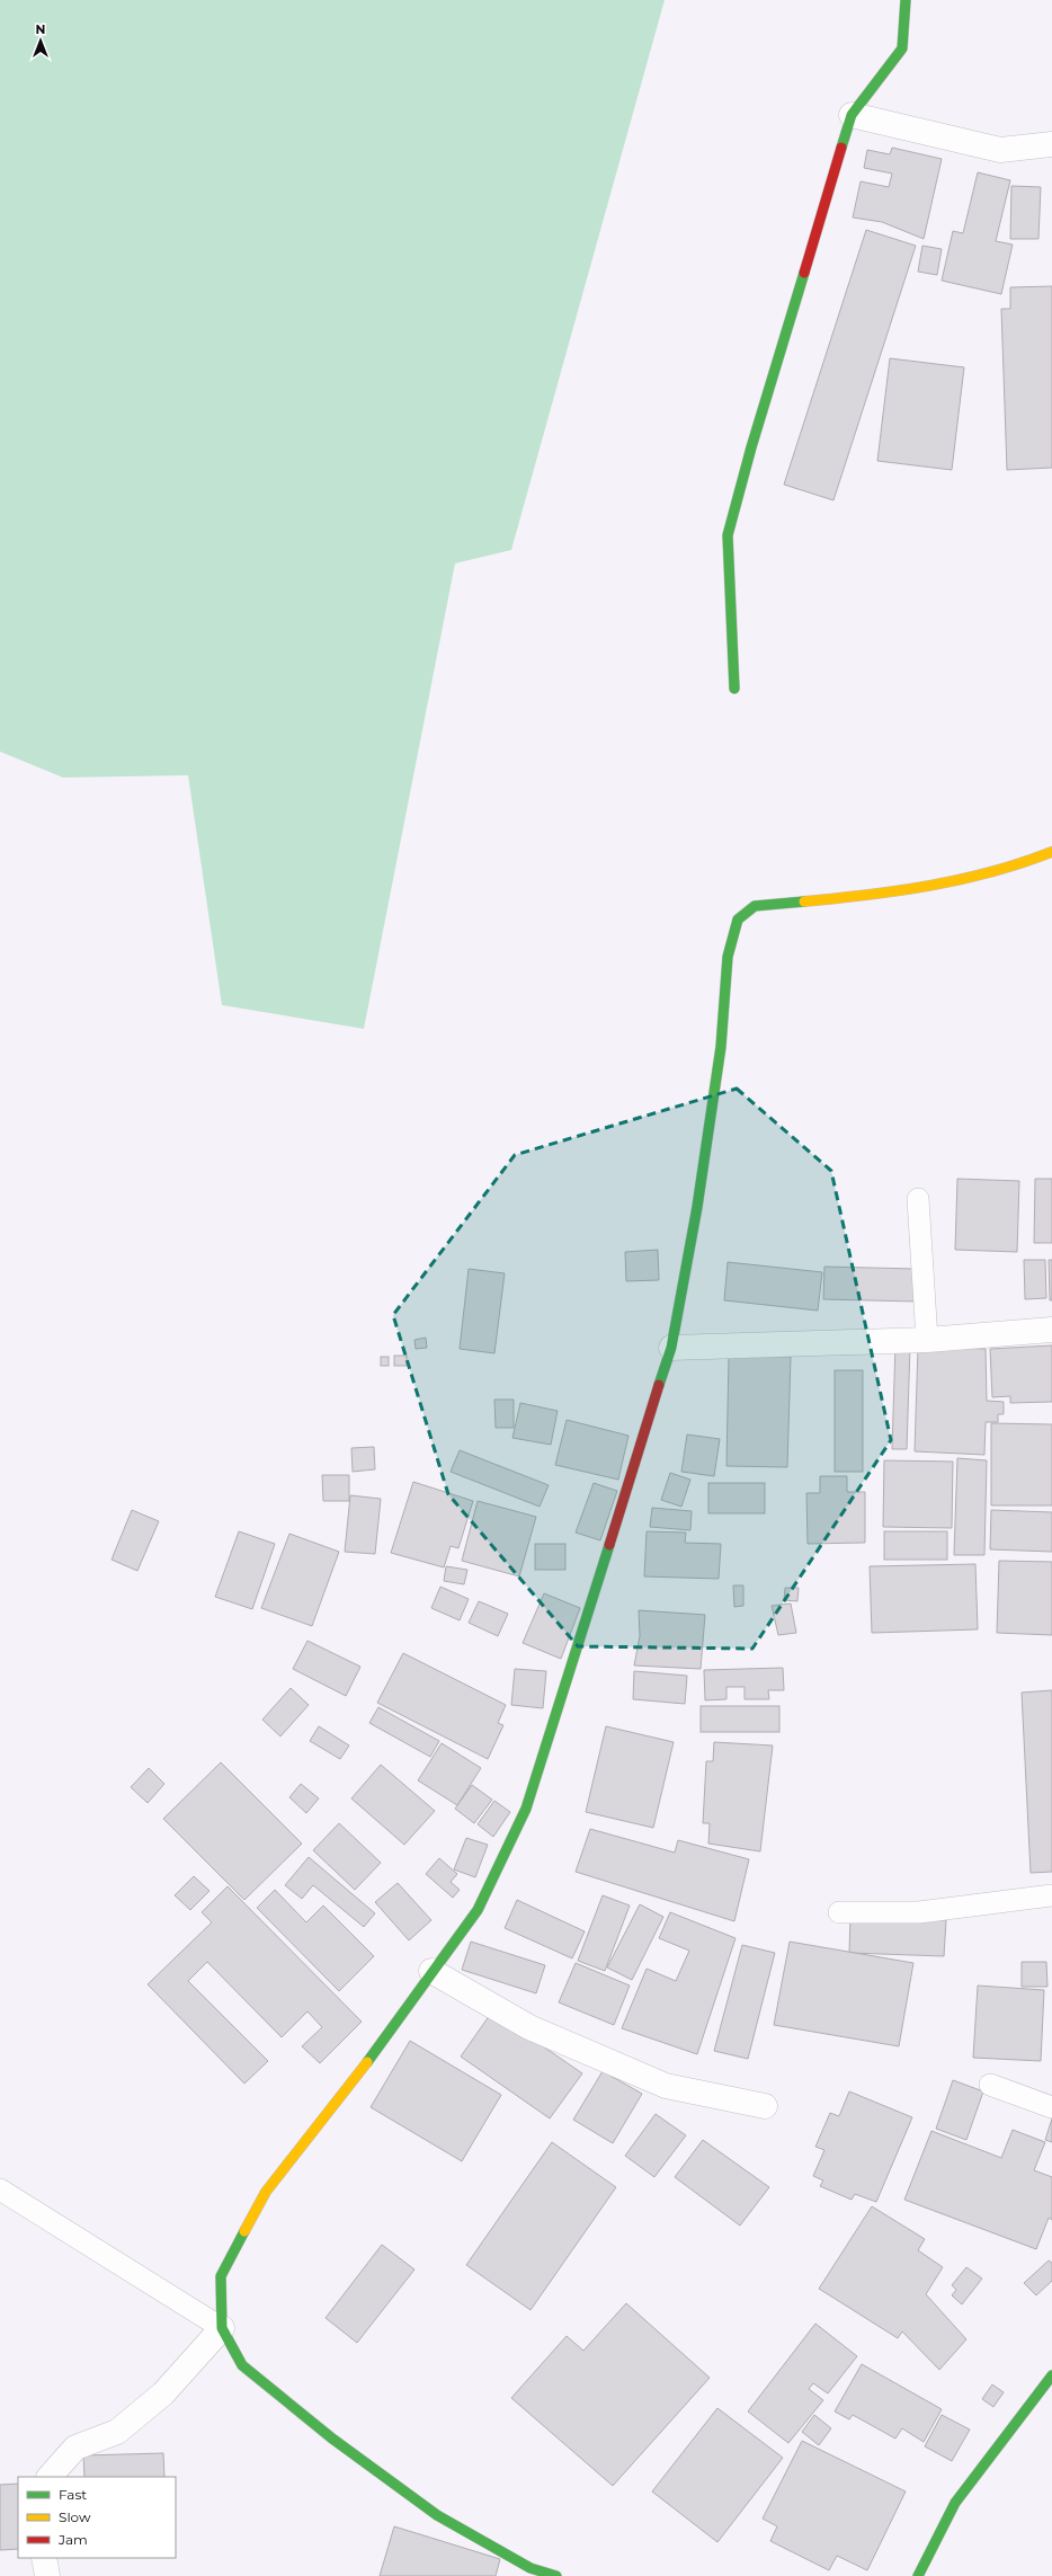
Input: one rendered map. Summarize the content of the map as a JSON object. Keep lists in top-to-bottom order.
{
  "legend": ["Fast", "Slow", "Jam"],
  "north": "top"
}
